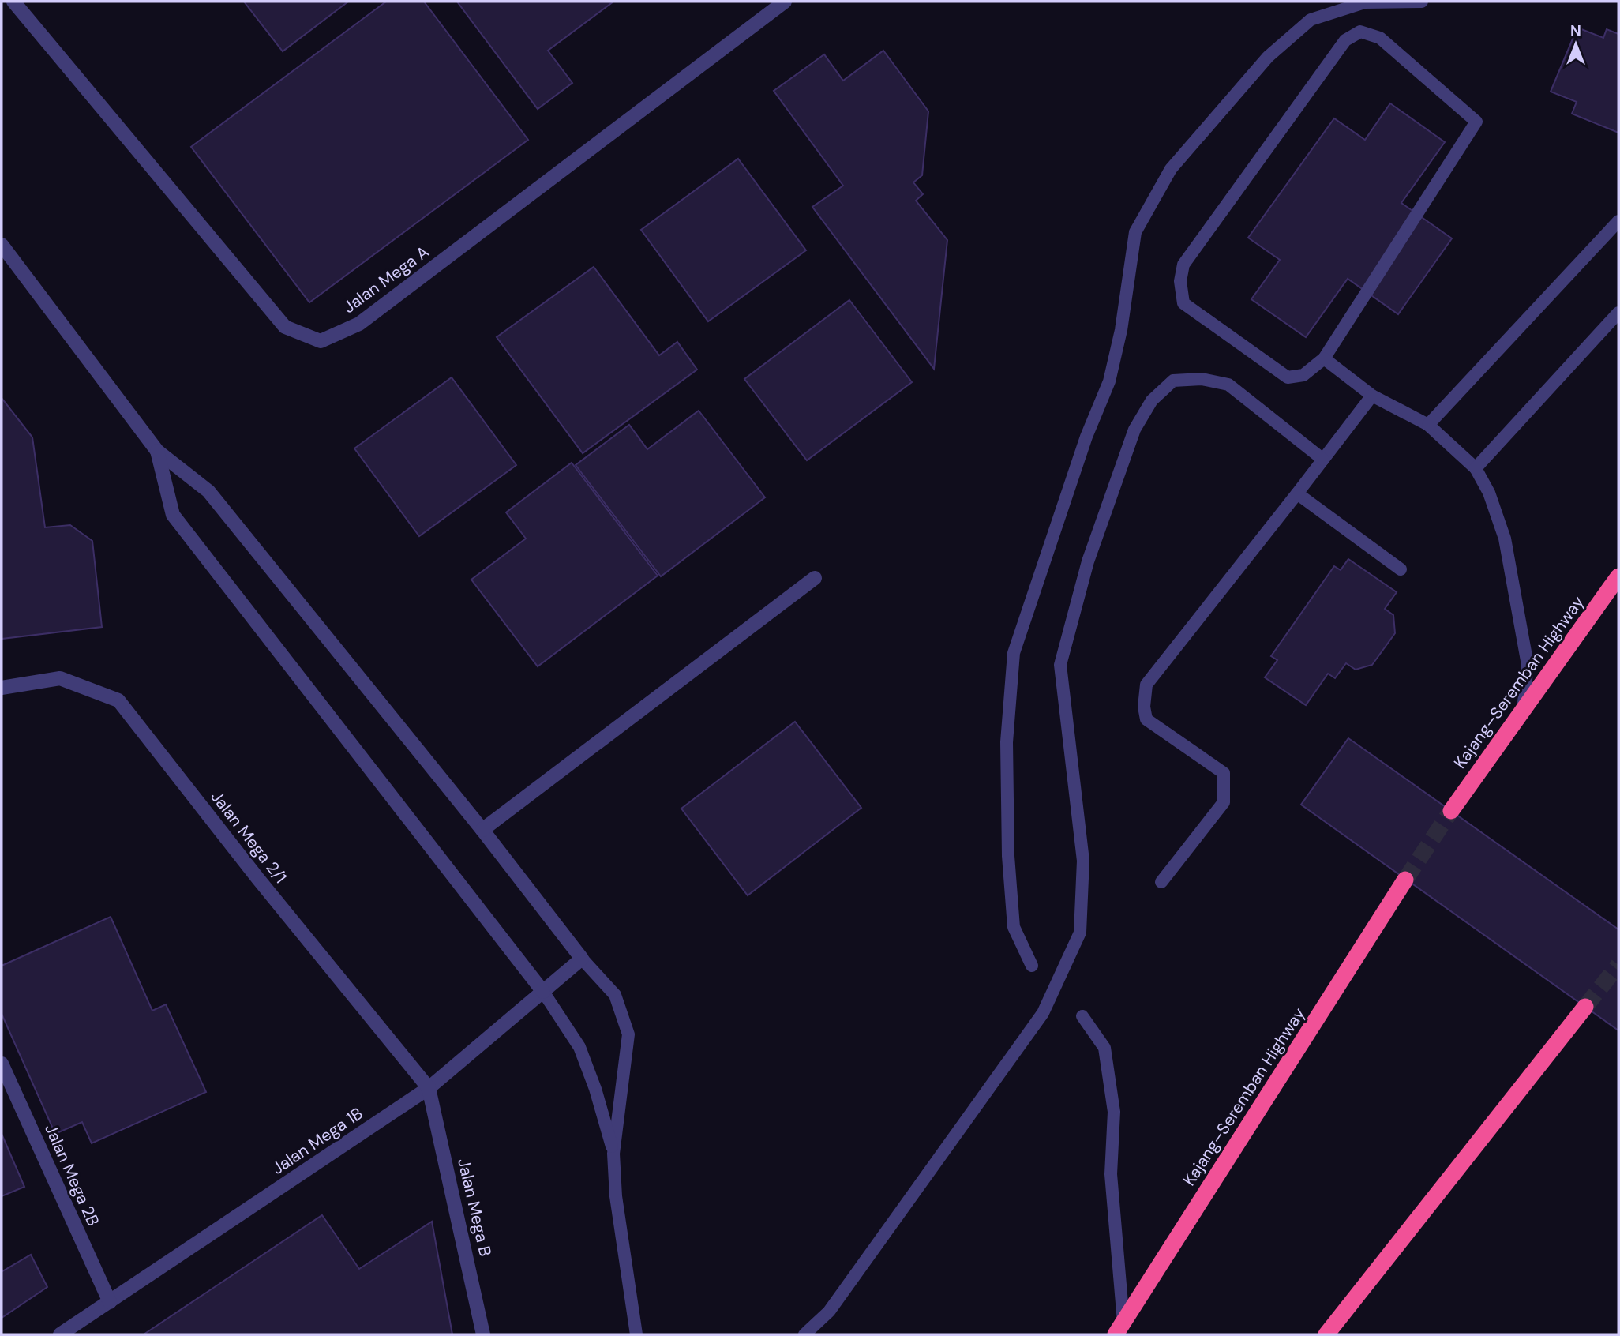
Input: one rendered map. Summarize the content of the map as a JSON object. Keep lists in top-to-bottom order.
{
  "streets": {
    "highway": ["Kajang–Seremban Highway"],
    "street": [
      "Jalan Mega A",
      "Jalan Mega 2/1",
      "Jalan Mega 1B",
      "Jalan Mega 2B",
      "Jalan Mega B"
    ]
  },
  "crossings": [
    ["Jalan Mega 2/1", "Jalan Mega 1B"],
    ["Jalan Mega 2/1", "Jalan Mega B"],
    ["Jalan Mega 1B", "Jalan Mega 2B"],
    ["Jalan Mega 1B", "Jalan Mega B"]
  ],
  "north": "top"
}
